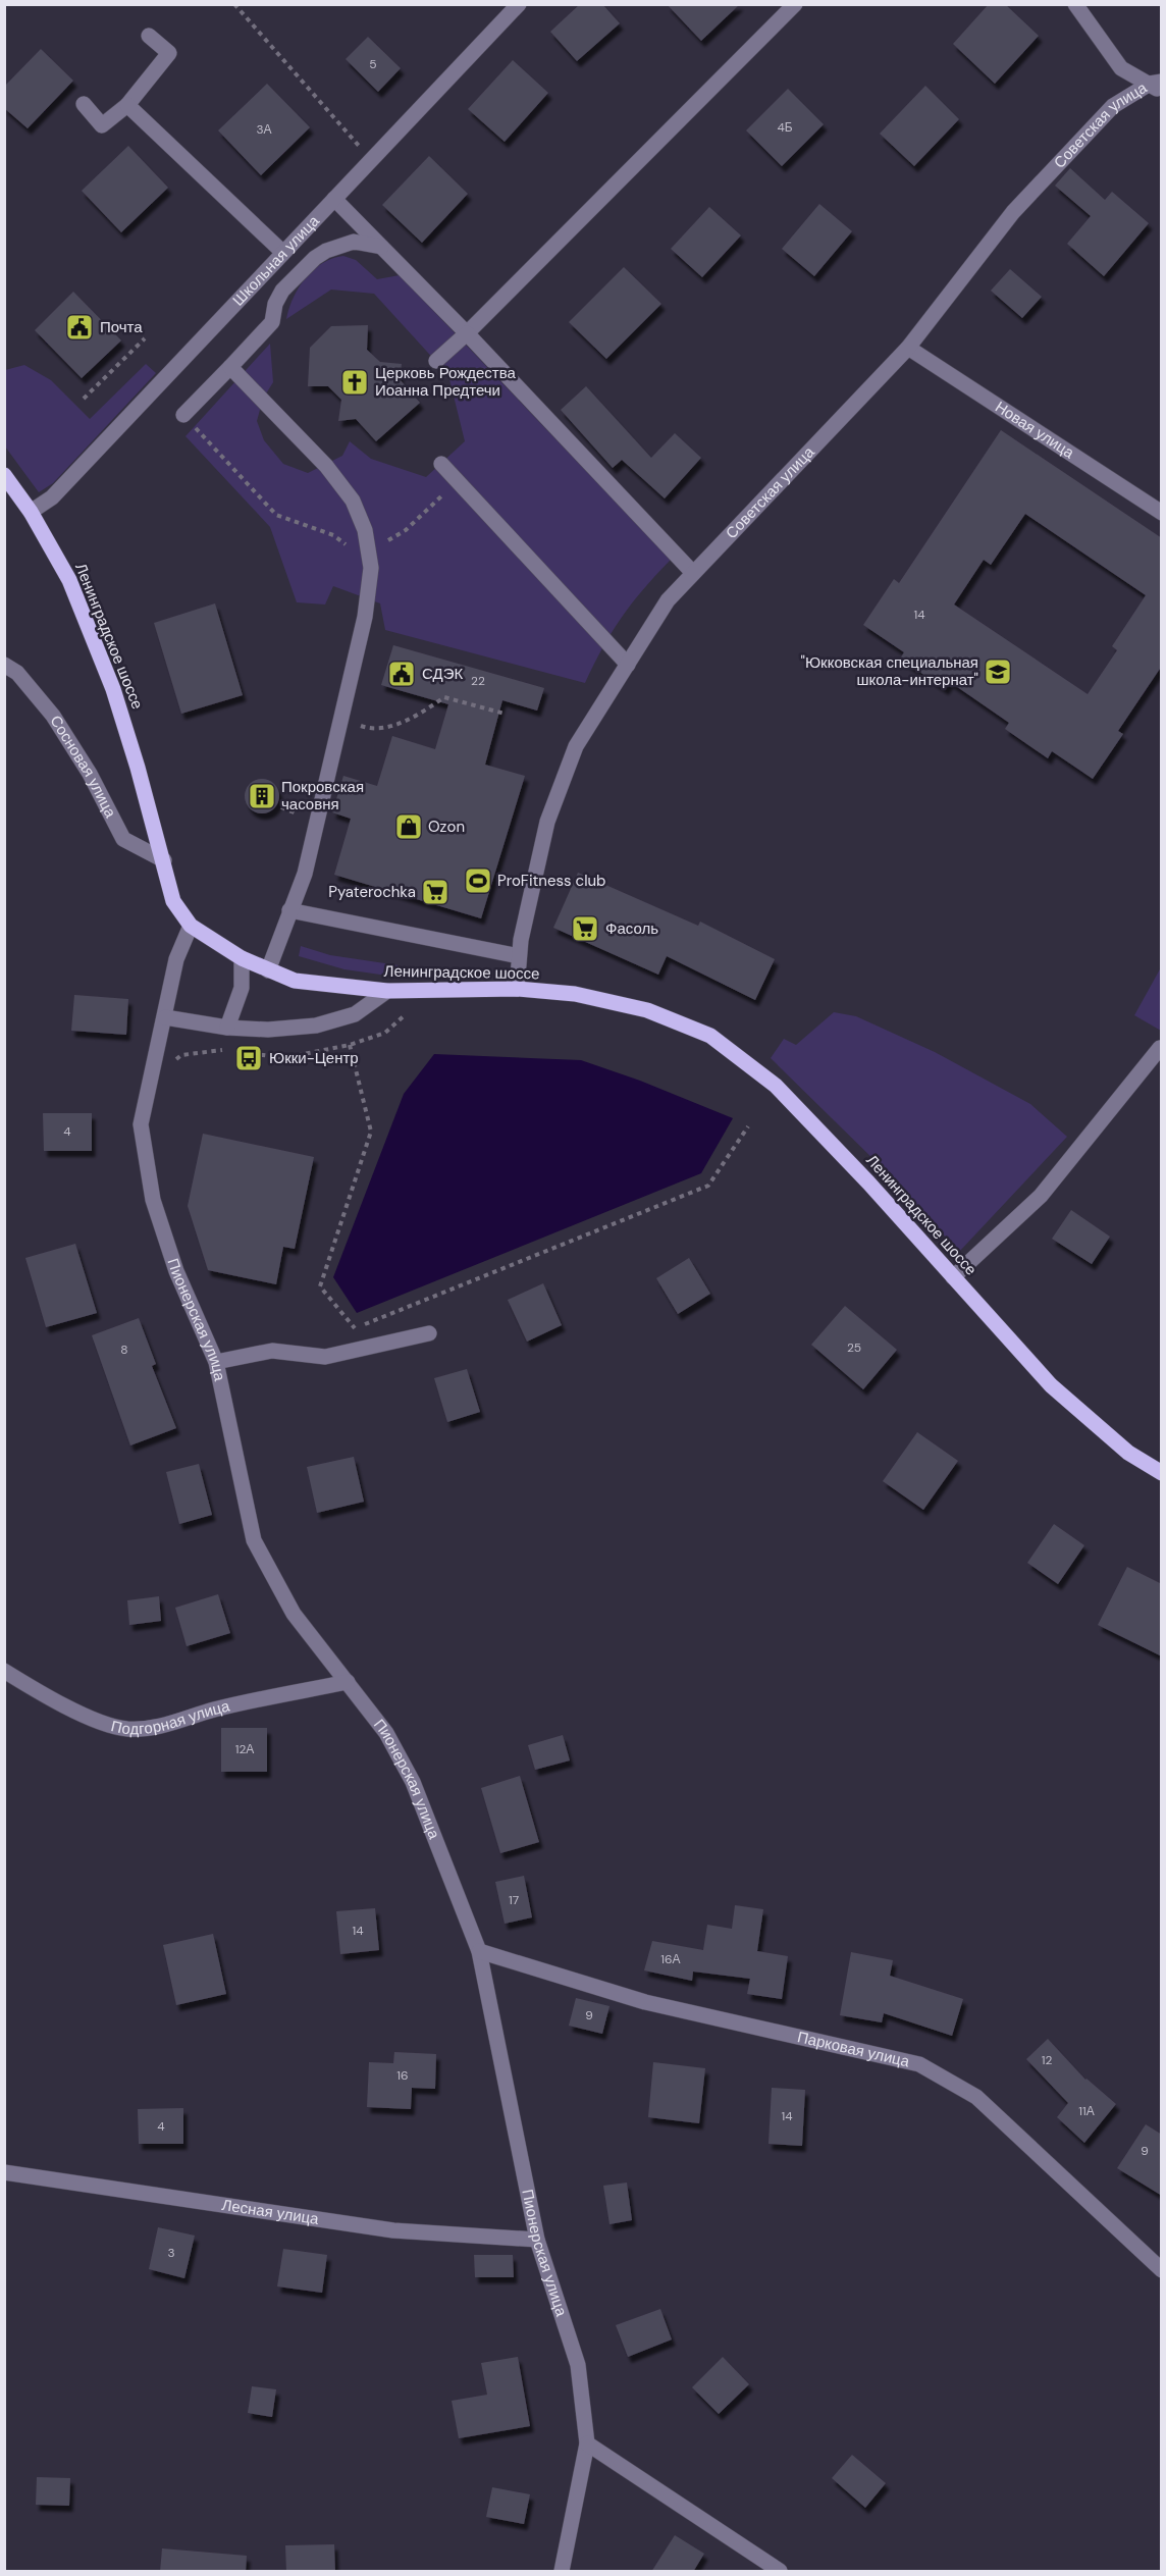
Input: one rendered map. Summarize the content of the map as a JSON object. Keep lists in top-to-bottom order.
{
  "streets": {
    "main road": ["Ленинградское шоссе"],
    "street": [
      "Советская улица",
      "Школьная улица",
      "Новая улица",
      "Сосновая улица",
      "Пионерская улица",
      "Подгорная улица",
      "Парковая улица",
      "Лесная улица"
    ]
  },
  "crossings": [
    ["Советская улица", "Новая улица"],
    ["Советская улица", "Ленинградское шоссе"],
    ["Школьная улица", "Ленинградское шоссе"],
    ["Ленинградское шоссе", "Сосновая улица"],
    ["Ленинградское шоссе", "Пионерская улица"],
    ["Пионерская улица", "Подгорная улица"],
    ["Пионерская улица", "Парковая улица"],
    ["Пионерская улица", "Лесная улица"]
  ],
  "places": {
    "public building": ["Почта", "СДЭК"],
    "church": ["Церковь Рождества Иоанна Предтечи"],
    "school or university": ["\"Юкковская специальная школа-интернат\""],
    "building": ["Покровская часовня"],
    "shop": ["Ozon"],
    "sports": ["ProFitness club"],
    "supermarket": ["Pyaterochka", "Фасоль"],
    "bus stop": ["Юкки-Центр"]
  },
  "house_numbers": [
    "5",
    "4Б",
    "3А",
    "14",
    "22",
    "4",
    "25",
    "8",
    "12А",
    "17",
    "14",
    "16А",
    "9",
    "12",
    "16",
    "11А",
    "14",
    "4",
    "9",
    "3"
  ]
}
